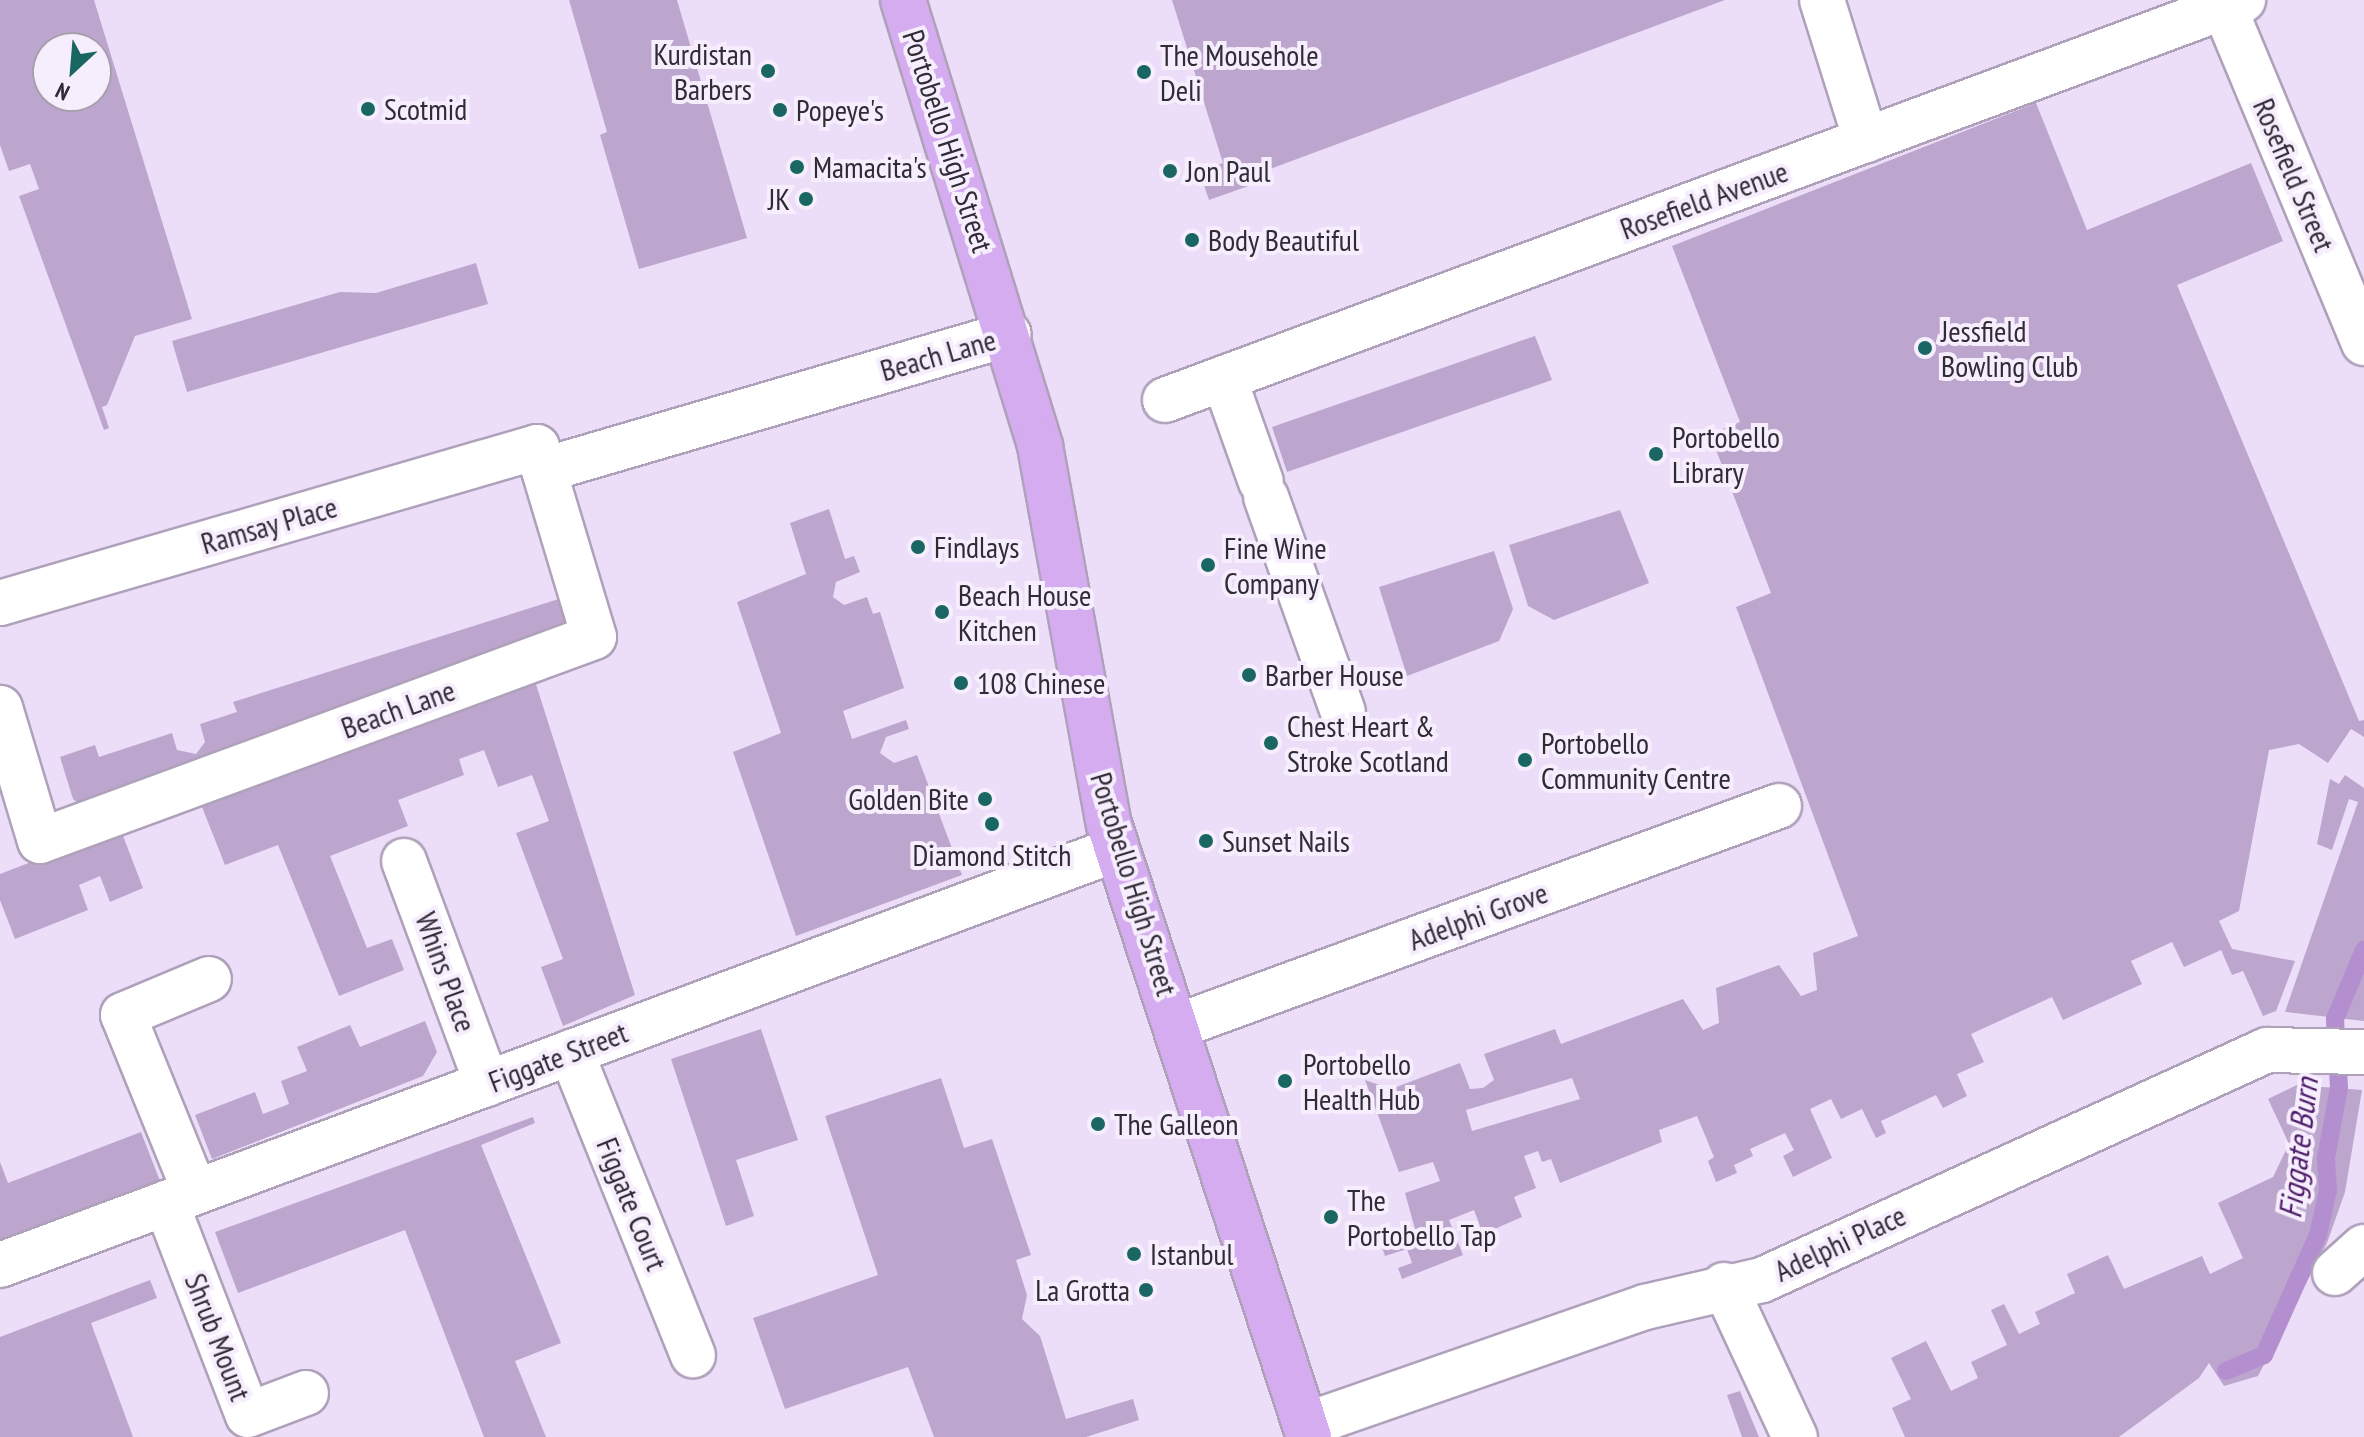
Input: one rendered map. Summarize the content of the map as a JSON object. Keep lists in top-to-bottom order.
{
  "streets": {
    "main road": ["Portobello High Street"],
    "street": [
      "Rosefield Street",
      "Rosefield Avenue",
      "Beach Lane",
      "Ramsay Place",
      "Adelphi Grove",
      "Whins Place",
      "Figgate Street",
      "Figgate Court",
      "Adelphi Place",
      "Shrub Mount"
    ]
  },
  "crossings": [
    ["Portobello High Street", "Beach Lane"],
    ["Portobello High Street", "Adelphi Grove"],
    ["Portobello High Street", "Figgate Street"],
    ["Portobello High Street", "Adelphi Place"],
    ["Rosefield Street", "Rosefield Avenue"],
    ["Beach Lane", "Ramsay Place"],
    ["Whins Place", "Figgate Street"],
    ["Figgate Street", "Figgate Court"],
    ["Figgate Street", "Shrub Mount"]
  ],
  "water": ["Figgate Burn"],
  "places": [
    "Kurdistan Barbers",
    "The Mousehole Deli",
    "Scotmid",
    "Popeye's",
    "Mamacita's",
    "Jon Paul",
    "JK",
    "Body Beautiful",
    "Jessfield Bowling Club",
    "Portobello Library",
    "Findlays",
    "Fine Wine Company",
    "Beach House Kitchen",
    "Barber House",
    "108 Chinese",
    "Chest Heart & Stroke Scotland",
    "Portobello Community Centre",
    "Golden Bite",
    "Diamond Stitch",
    "Sunset Nails",
    "Portobello Health Hub",
    "The Galleon",
    "The Portobello Tap",
    "Istanbul",
    "La Grotta"
  ],
  "north": "bottom left"
}
